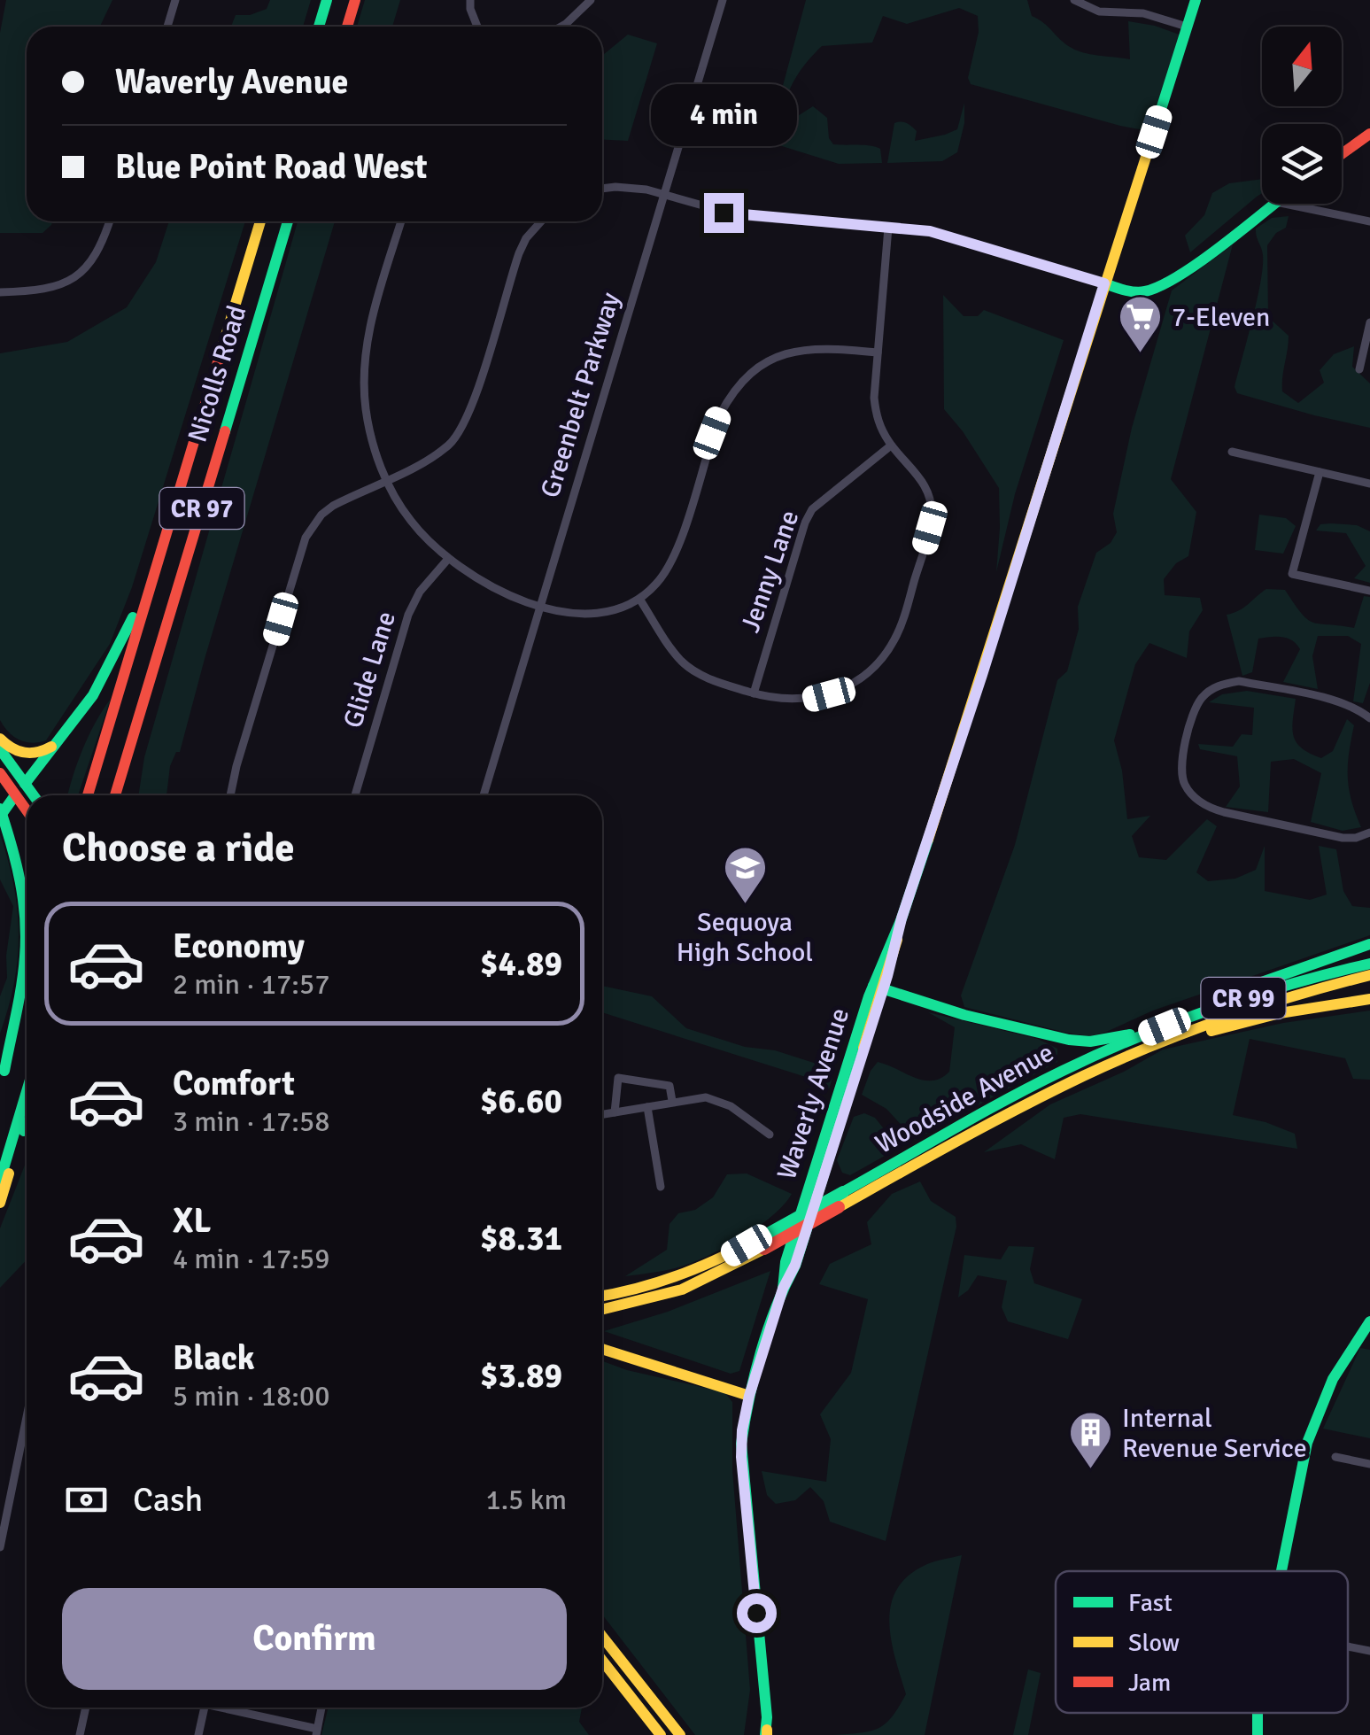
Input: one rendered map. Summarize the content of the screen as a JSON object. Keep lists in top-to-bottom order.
{
  "streets": {
    "main road": [
      "Nicolls Road",
      "CR 97",
      "CR 99",
      "Waverly Avenue",
      "Woodside Avenue"
    ],
    "street": ["Greenbelt Parkway", "Jenny Lane", "Glide Lane"]
  },
  "places": {
    "supermarket": ["7-Eleven"],
    "school or university": ["Sequoya High School"],
    "building": ["Internal Revenue Service"]
  },
  "legend": ["Fast", "Slow", "Jam"],
  "north": "top",
  "page": {
    "banner": ["Waverly Avenue", "Blue Point Road West"],
    "bubble": "4 min",
    "heading": "Choose a ride",
    "list": [
      {
        "name": "Economy",
        "note": "2 min · 17:57",
        "value": "$4.89"
      },
      {
        "name": "Comfort",
        "note": "3 min · 17:58",
        "value": "$6.60"
      },
      {
        "name": "XL",
        "note": "4 min · 17:59",
        "value": "$8.31"
      },
      {
        "name": "Black",
        "note": "5 min · 18:00",
        "value": "$3.89"
      }
    ],
    "pay": ["Cash", "1.5 km"],
    "buttons": "Confirm"
  }
}
